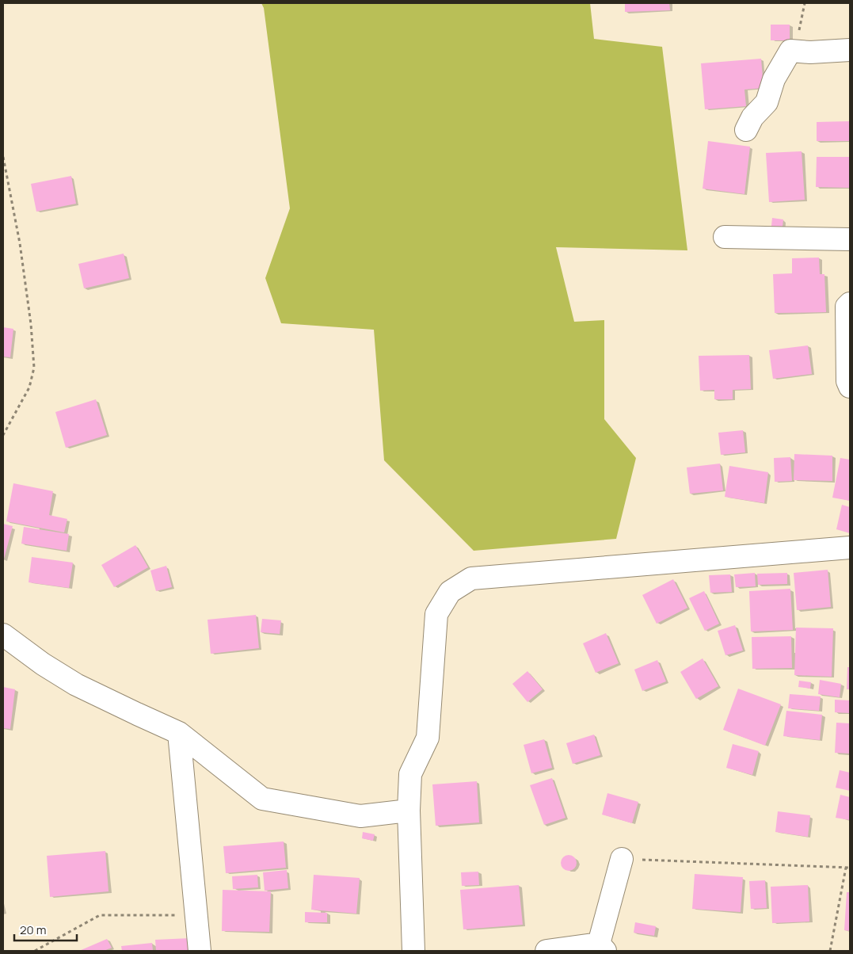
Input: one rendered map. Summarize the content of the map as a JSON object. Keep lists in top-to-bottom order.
{
  "scale_bar": "20 m"
}
